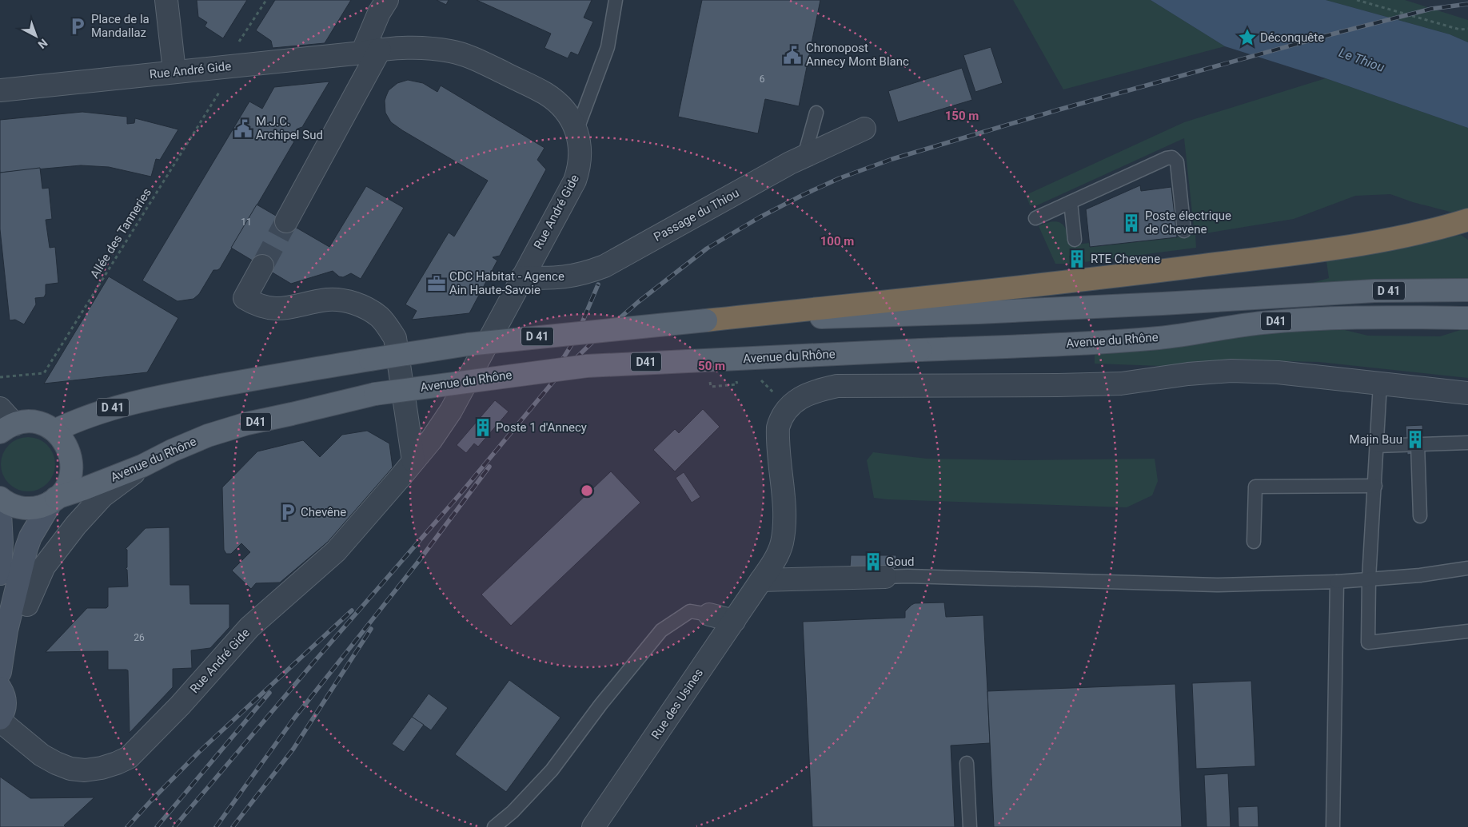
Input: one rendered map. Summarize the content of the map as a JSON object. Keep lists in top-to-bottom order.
{
  "streets": {
    "main road": ["D 41", "D41", "Avenue du Rhône"],
    "street": ["Rue André Gide", "Passage du Thiou", "Rue des Usines"],
    "path": ["Allée des Tanneries"]
  },
  "crossings": [
    ["Rue André Gide", "Passage du Thiou"],
    ["Rue André Gide", "Allée des Tanneries"]
  ],
  "water": ["Le Thiou"],
  "places": {
    "parking": ["Place de la Mandallaz", "Chevêne"],
    "place": ["Déconquête"],
    "public building": ["Chronopost Annecy Mont Blanc", "M.J.C. Archipel Sud"],
    "building": [
      "Poste électrique de Chevene",
      "RTE Chevene",
      "Poste 1 d'Annecy",
      "Majin Buu",
      "Goud"
    ],
    "office": ["CDC Habitat - Agence Ain Haute-Savoie"]
  },
  "house_numbers": ["6", "11", "26"],
  "north": "bottom right",
  "rings": ["150 m", "100 m", "50 m"]
}
